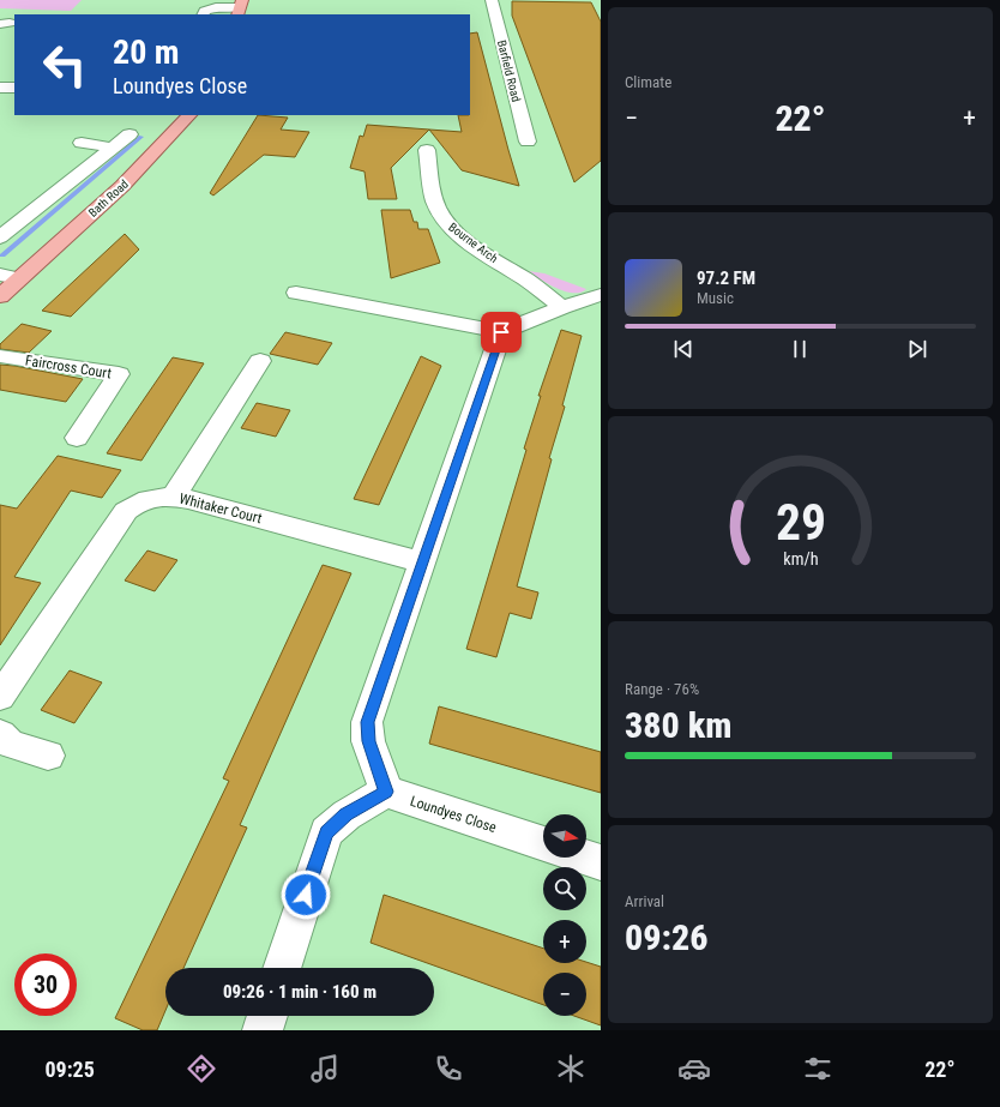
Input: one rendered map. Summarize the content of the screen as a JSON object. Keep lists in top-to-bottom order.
{
  "streets": {
    "main road": ["Bath Road"],
    "street": [
      "Barfield Road",
      "Bourne Arch",
      "Faircross Court",
      "Whitaker Court",
      "Loundyes Close"
    ]
  },
  "north": "right",
  "page": {
    "tile": [
      "Climate",
      ["Range · 76%", "380 km"],
      ["Arrival", "09:26"]
    ],
    "turn": ["20 m", "Loundyes Close"],
    "heat": ["−", "22°", "+"],
    "song": ["97.2 FM", "Music"],
    "map_buttons": ["+", "−"],
    "limit": "30",
    "trip": "09:26 · 1 min · 160 m",
    "tabs": ["09:25", "22°"],
    "gauge": ["29", "km/h"]
  }
}
